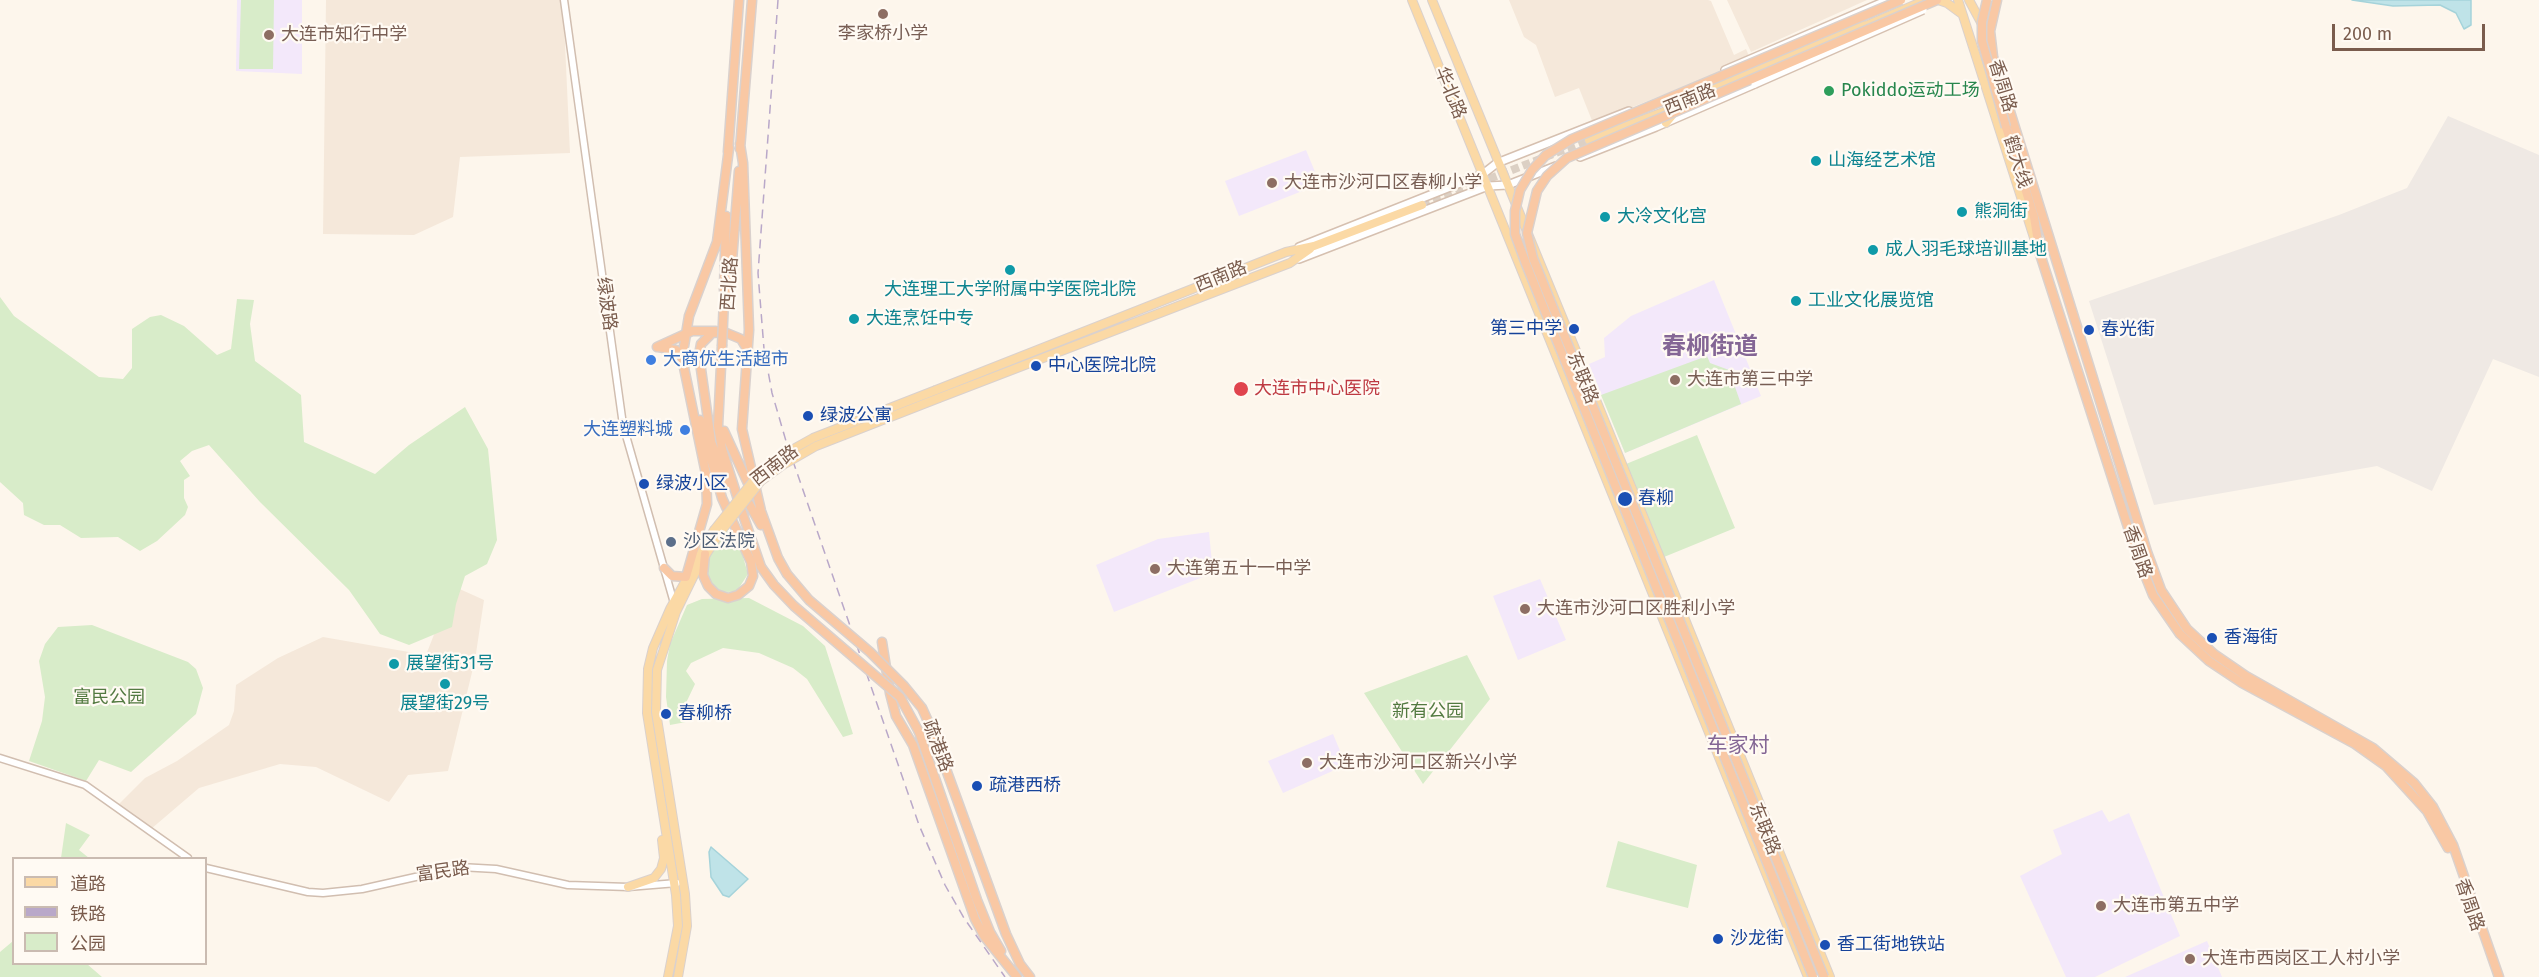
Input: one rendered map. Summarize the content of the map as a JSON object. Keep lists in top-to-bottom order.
{
  "streets": {
    "highway": [
      "香周路",
      "鹤大线",
      "西北路",
      "东联路",
      "疏港路"
    ],
    "main road": ["华北路", "西南路"],
    "street": ["绿波路", "富民路"]
  },
  "crossings": [
    ["香周路", "鹤大线"],
    ["华北路", "西南路"],
    ["西南路", "绿波路"],
    ["西南路", "东联路"],
    ["西南路", "富民路"],
    ["西北路", "疏港路"]
  ],
  "districts": ["春柳街道", "车家村"],
  "parks": ["富民公园", "新有公园"],
  "places": [
    "李家桥小学",
    "大连市知行中学",
    "Pokiddo运动工场",
    "山海经艺术馆",
    "大连市沙河口区春柳小学",
    "熊洞街",
    "大冷文化宫",
    "成人羽毛球培训基地",
    "大连理工大学附属中学医院北院",
    "工业文化展览馆",
    "大连烹饪中专",
    "第三中学",
    "春光街",
    "大商优生活超市",
    "中心医院北院",
    "大连市第三中学",
    "大连市中心医院",
    "绿波公寓",
    "大连塑料城",
    "绿波小区",
    "春柳",
    "沙区法院",
    "大连第五十一中学",
    "大连市沙河口区胜利小学",
    "香海街",
    "展望街31号",
    "展望街29号",
    "春柳桥",
    "大连市沙河口区新兴小学",
    "疏港西桥",
    "大连市第五中学",
    "沙龙街",
    "香工街地铁站",
    "大连市西岗区工人村小学"
  ],
  "legend": ["道路", "铁路", "公园"],
  "scale_bar": "200 m"
}
